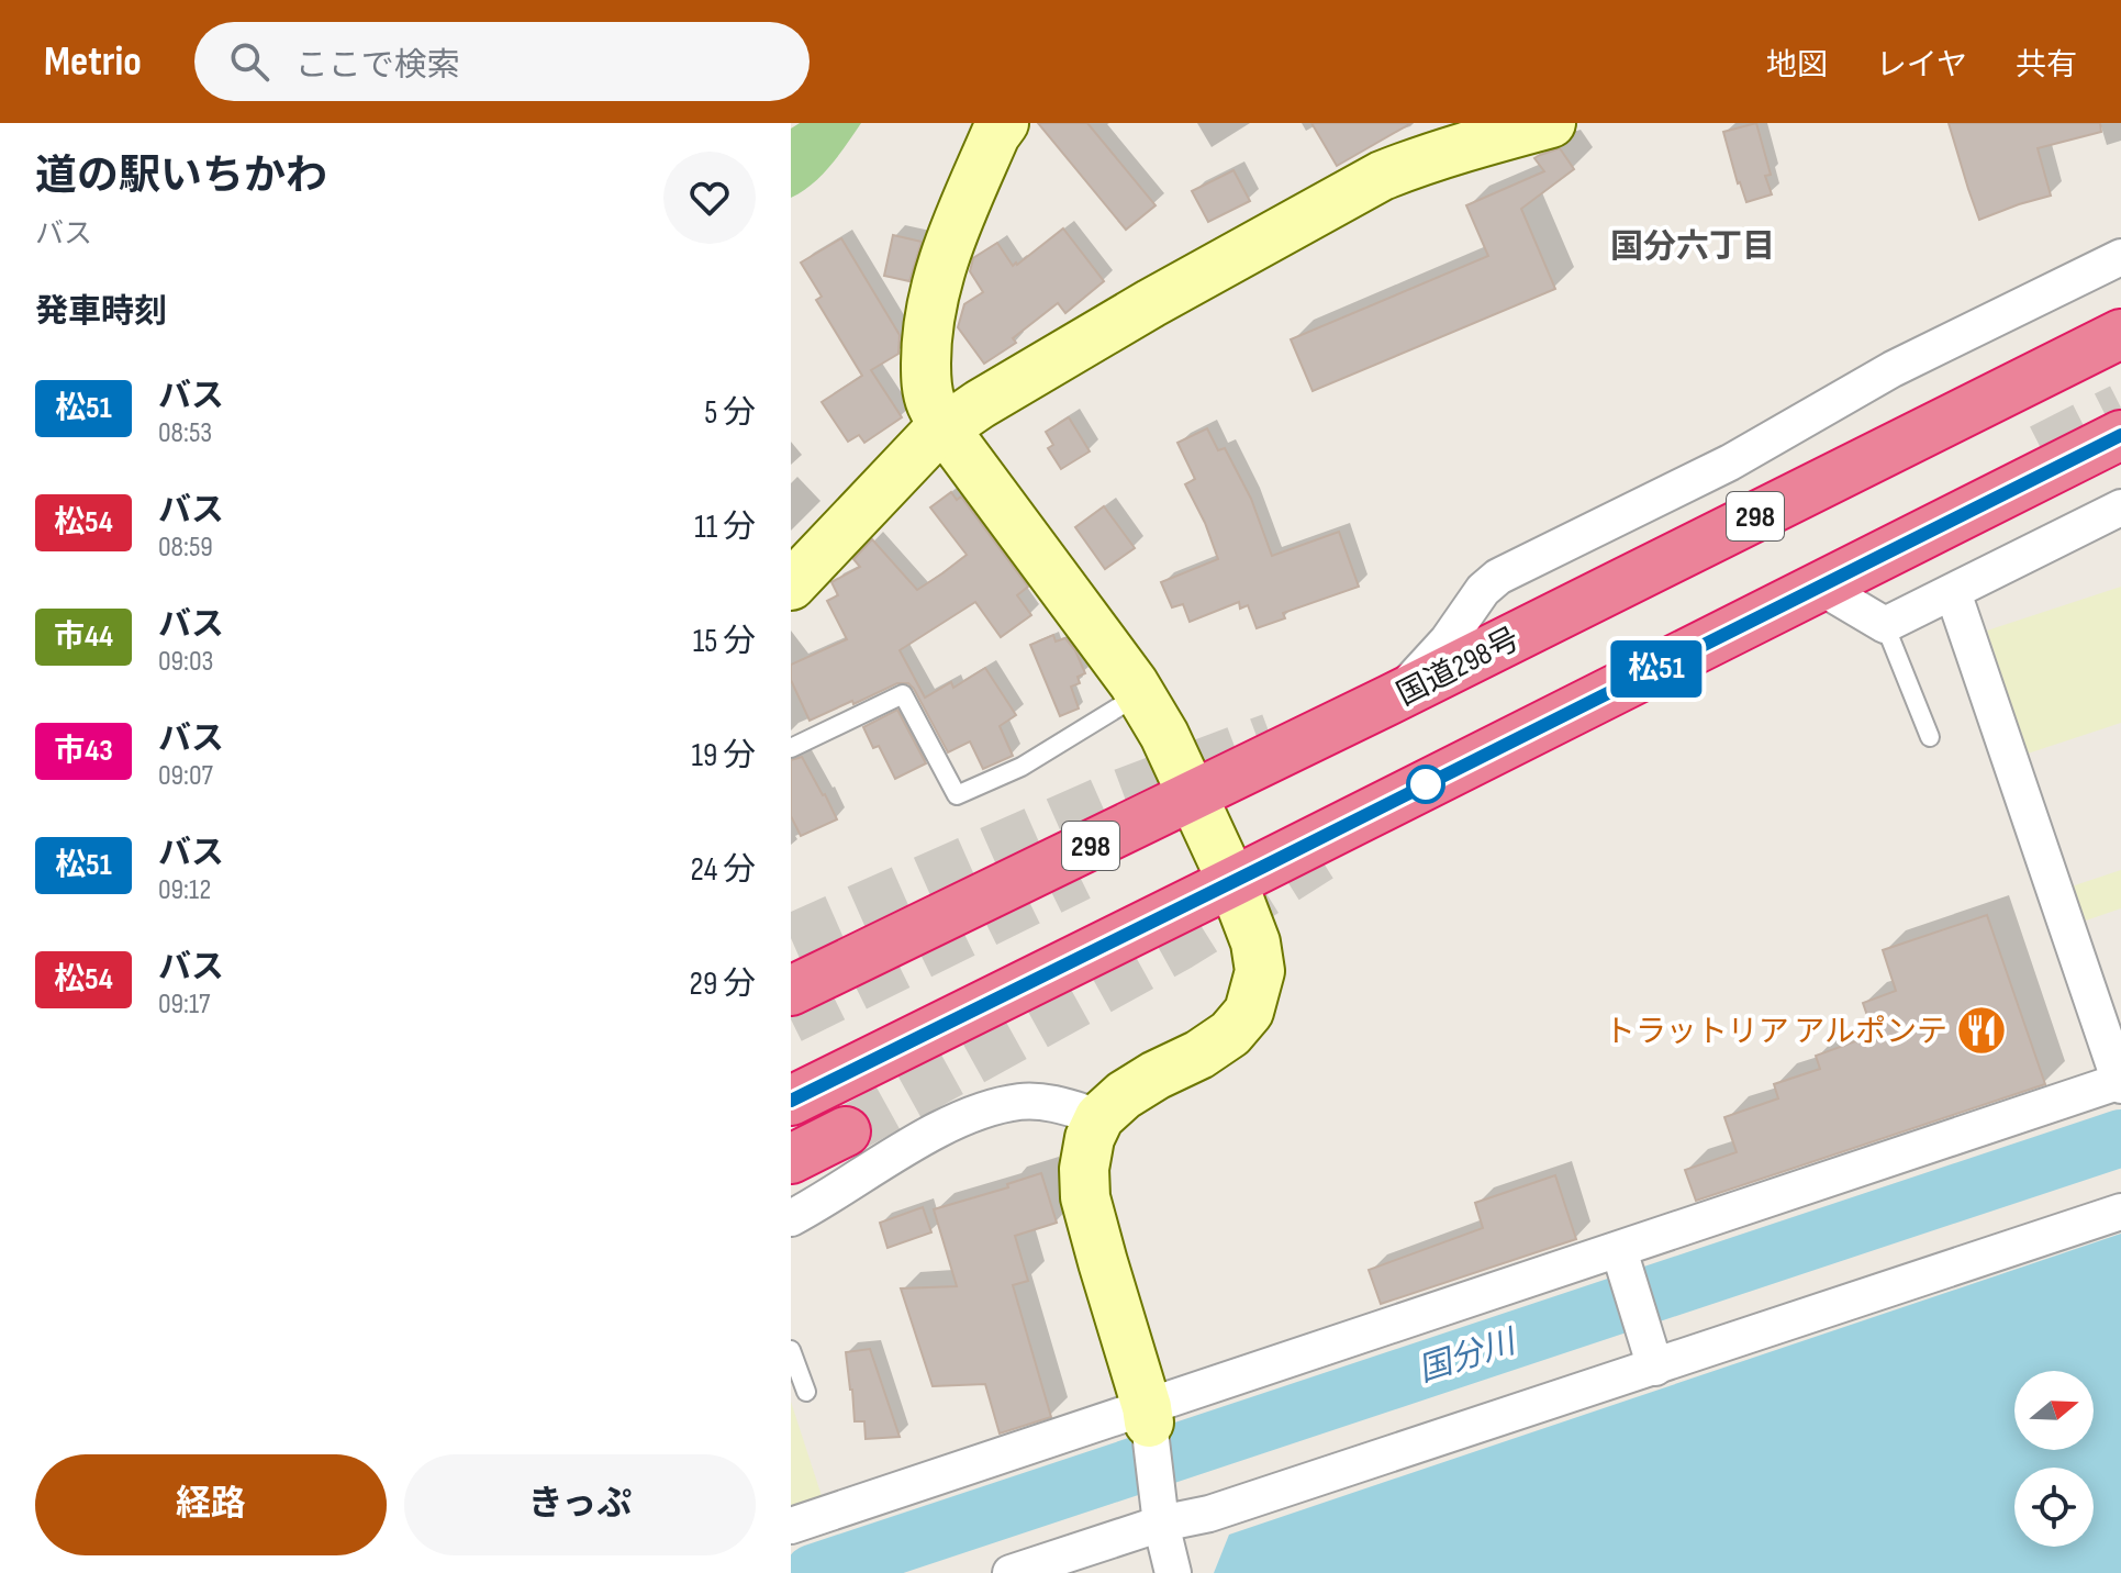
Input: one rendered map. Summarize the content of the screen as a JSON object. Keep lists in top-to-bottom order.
{
  "streets": {
    "highway": ["298", "国道298号"]
  },
  "districts": ["国分六丁目"],
  "water": ["国分川"],
  "places": {
    "restaurant": ["トラットリア アルポンテ"]
  },
  "lines": ["bus line 松51"],
  "north": "right",
  "page": {
    "header": "Metrio",
    "search": "ここで検索",
    "nav": ["地図", "レイヤ", "共有"],
    "heading": [
      ["道の駅いちかわ", "バス"],
      "発車時刻"
    ],
    "on_map": "松51",
    "list": [
      {
        "mark": "松51",
        "name": "バス",
        "note": "08:53",
        "value": "5 分"
      },
      {
        "mark": "松54",
        "name": "バス",
        "note": "08:59",
        "value": "11 分"
      },
      {
        "mark": "市44",
        "name": "バス",
        "note": "09:03",
        "value": "15 分"
      },
      {
        "mark": "市43",
        "name": "バス",
        "note": "09:07",
        "value": "19 分"
      },
      {
        "mark": "松51",
        "name": "バス",
        "note": "09:12",
        "value": "24 分"
      },
      {
        "mark": "松54",
        "name": "バス",
        "note": "09:17",
        "value": "29 分"
      }
    ],
    "buttons": ["経路", "きっぷ"]
  }
}
